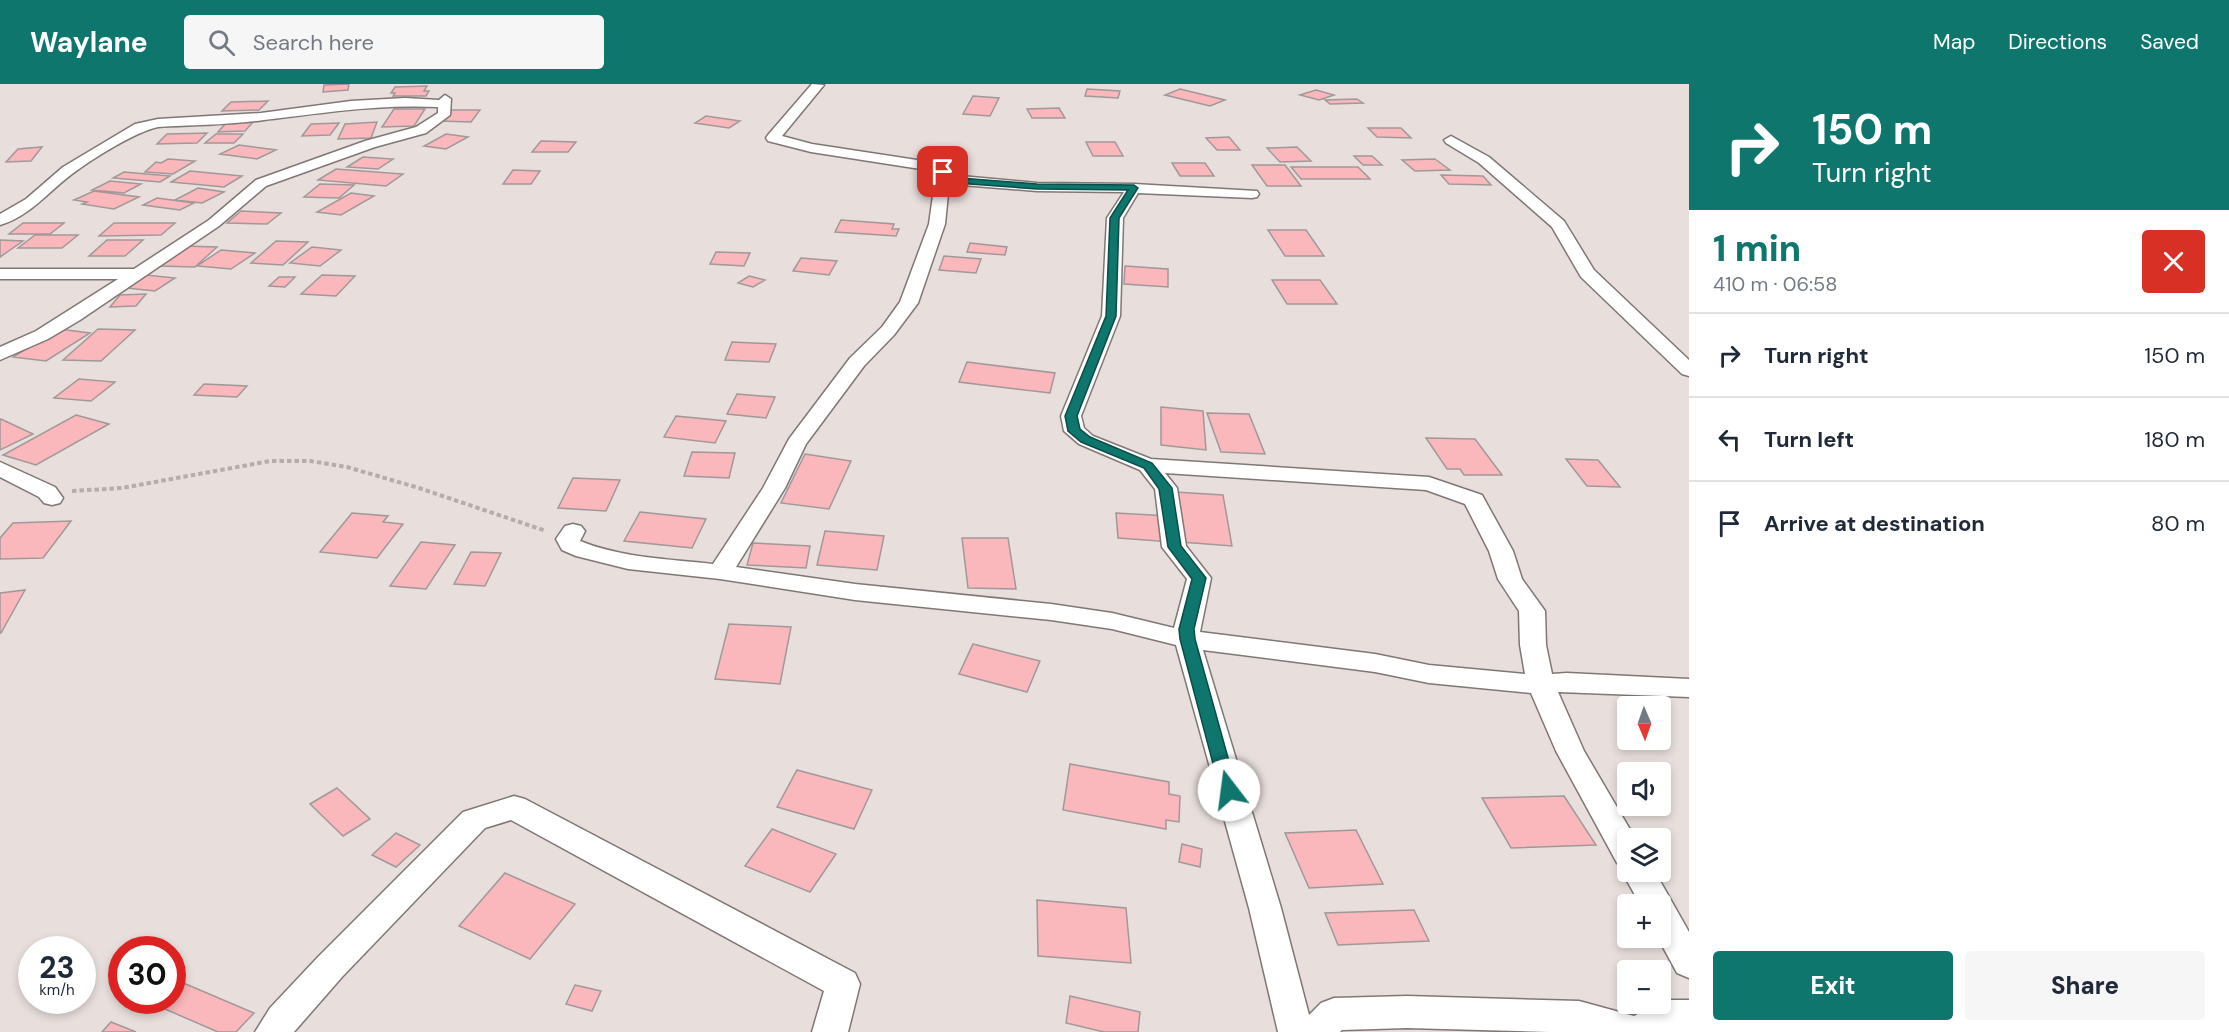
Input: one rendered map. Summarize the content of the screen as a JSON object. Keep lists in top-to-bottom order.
{
  "north": "bottom",
  "page": {
    "header": "Waylane",
    "search": "Search here",
    "nav": ["Map", "Directions", "Saved"],
    "turn": ["150 m", "Turn right"],
    "heading": ["1 min", "410 m · 06:58"],
    "list": [
      {
        "name": "Turn right",
        "value": "150 m"
      },
      {
        "name": "Turn left",
        "value": "180 m"
      },
      {
        "name": "Arrive at destination",
        "value": "80 m"
      }
    ],
    "map_buttons": ["+", "−"],
    "speed": "23 km/h",
    "limit": "30",
    "buttons": ["Exit", "Share"]
  }
}
